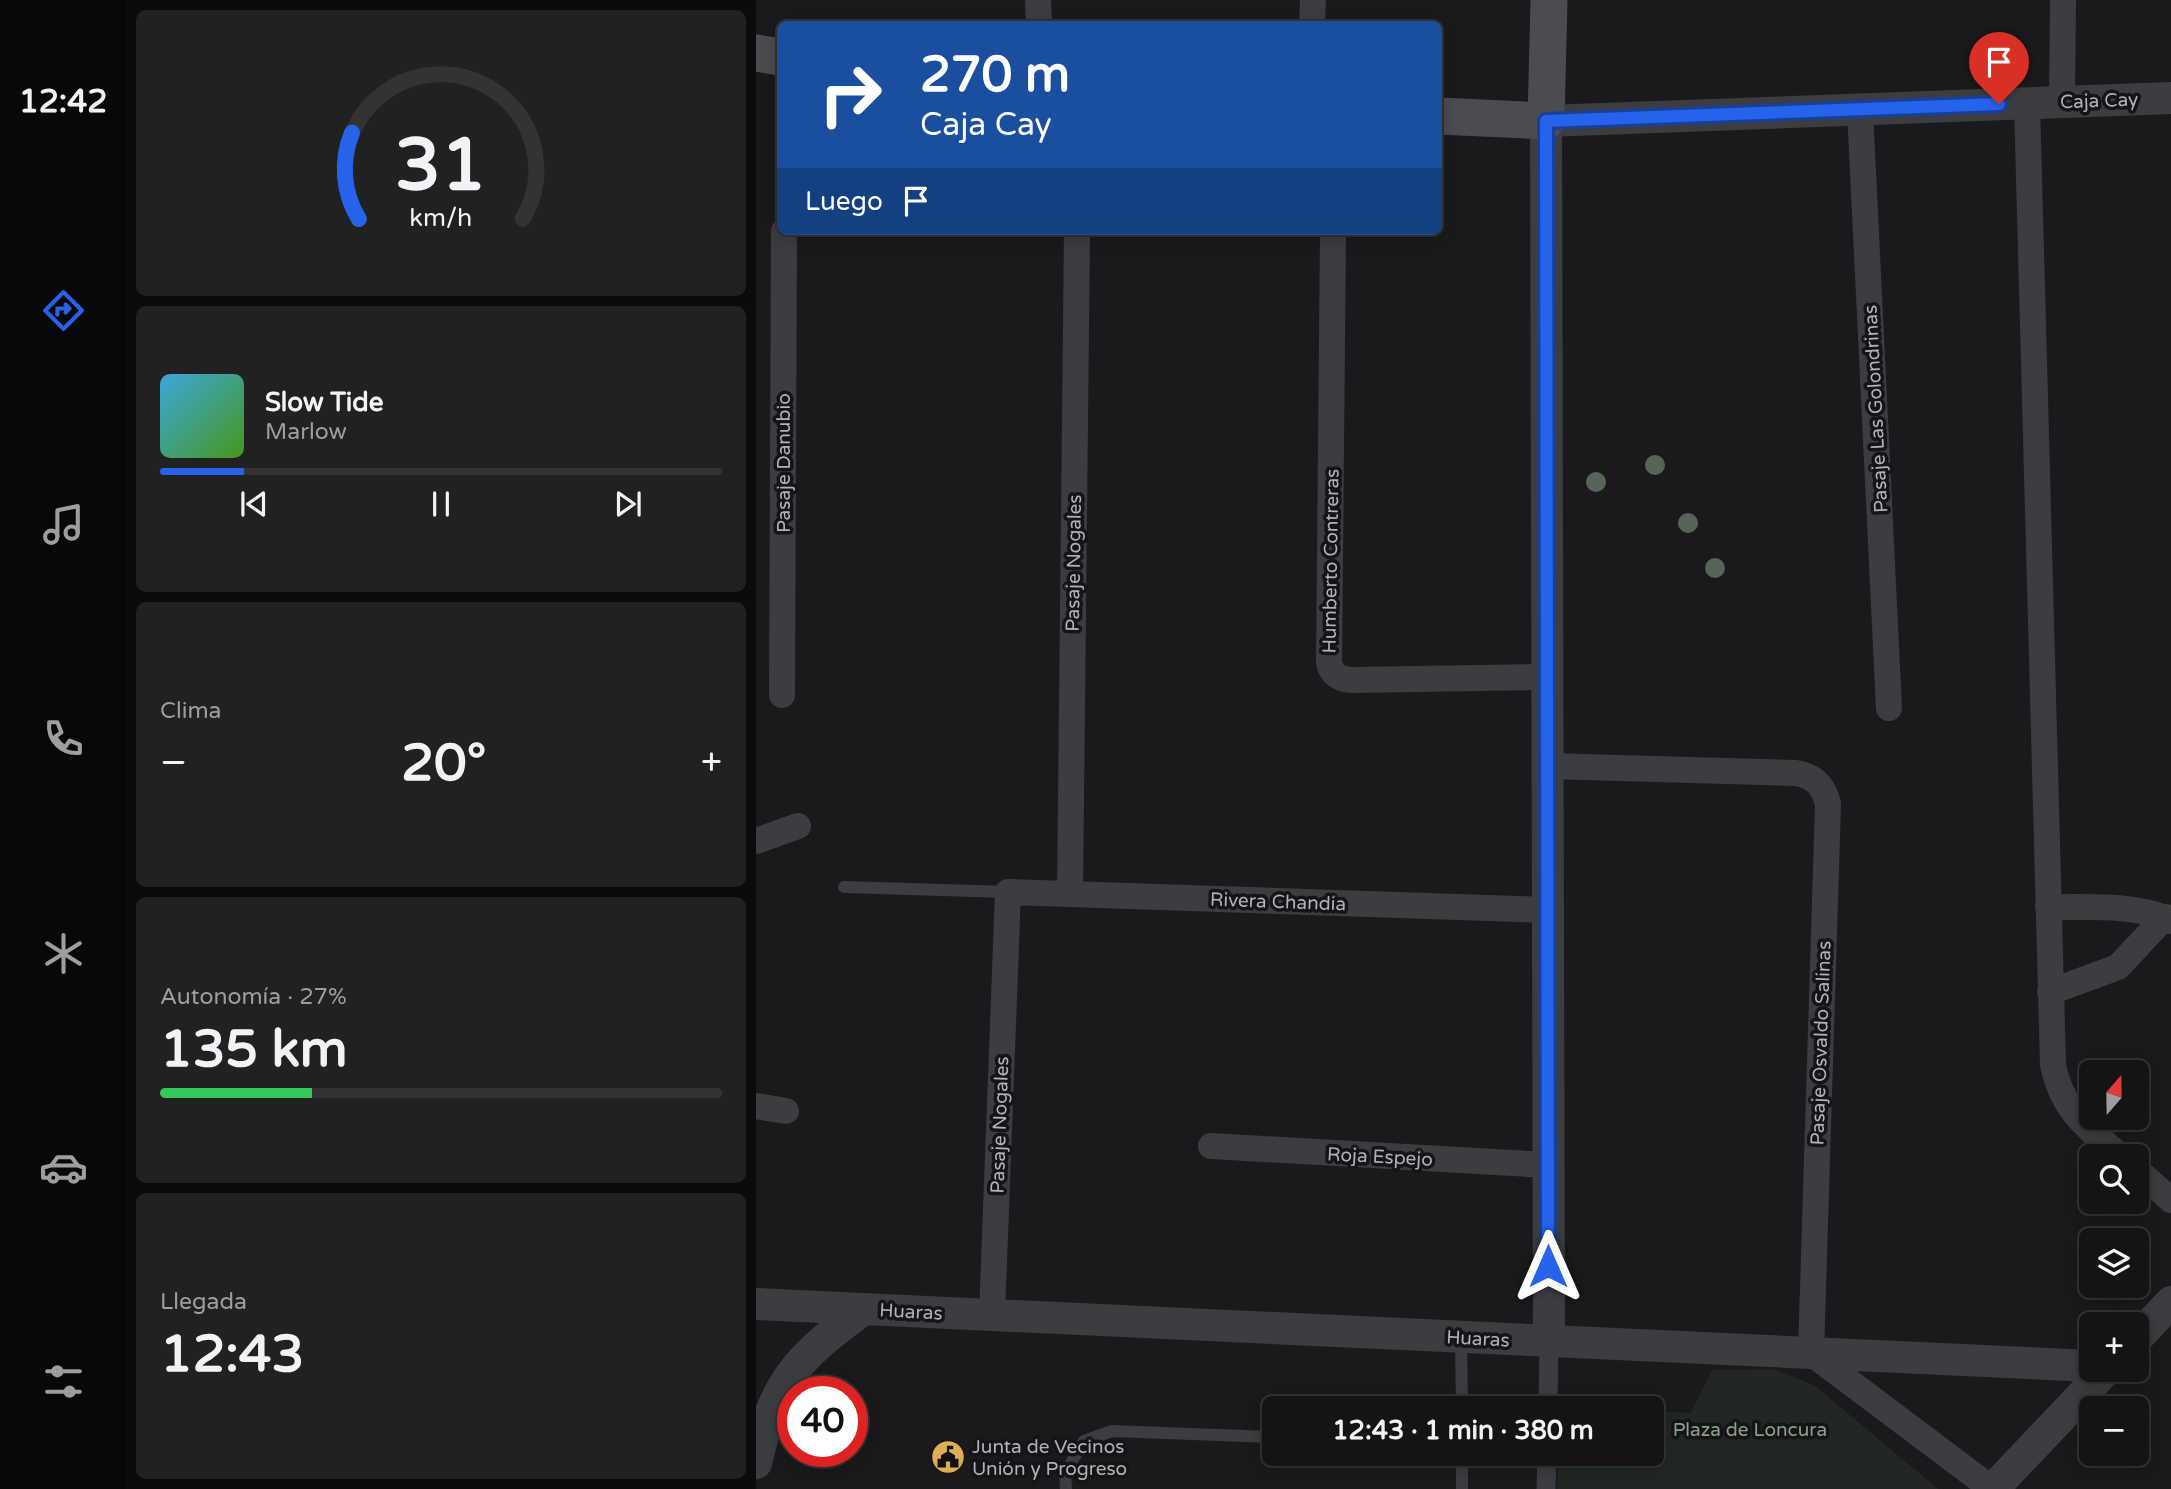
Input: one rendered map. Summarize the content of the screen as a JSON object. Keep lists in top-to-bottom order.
{
  "streets": {
    "main road": ["Caja Cay"],
    "street": [
      "Pasaje Las Golondrinas",
      "Pasaje Danubio",
      "Humberto Contreras",
      "Pasaje Nogales",
      "Rivera Chandia",
      "Pasaje Osvaldo Salinas",
      "Roja Espejo",
      "Huaras"
    ]
  },
  "crossings": [
    ["Caja Cay", "Pasaje Las Golondrinas"],
    ["Pasaje Nogales", "Rivera Chandia"],
    ["Pasaje Nogales", "Huaras"],
    ["Pasaje Osvaldo Salinas", "Huaras"]
  ],
  "parks": ["Plaza de Loncura"],
  "places": {
    "public building": ["Junta de Vecinos Unión y Progreso"]
  },
  "north": "top",
  "page": {
    "tabs": "12:42",
    "turn": ["270 m", "Caja Cay"],
    "then": "Luego",
    "song": ["Slow Tide", "Marlow"],
    "tile": [
      "Clima",
      ["Autonomía · 27%", "135 km"],
      ["Llegada", "12:43"]
    ],
    "heat": ["−", "20°", "+"],
    "map_buttons": ["+", "−"],
    "limit": "40",
    "trip": "12:43 · 1 min · 380 m",
    "gauge": ["31", "km/h"]
  }
}
